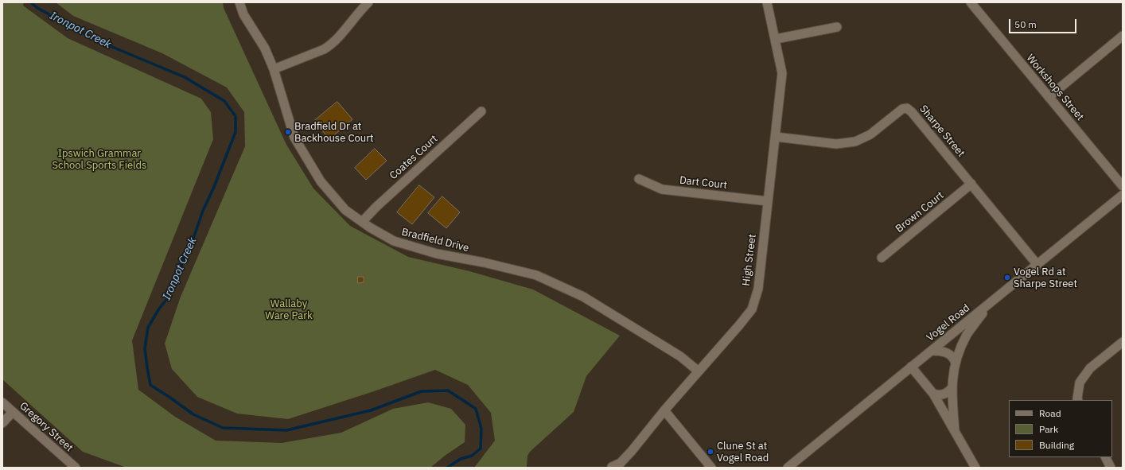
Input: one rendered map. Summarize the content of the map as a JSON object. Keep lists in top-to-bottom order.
{
  "streets": {
    "street": [
      "Workshops Street",
      "Sharpe Street",
      "Coates Court",
      "Dart Court",
      "Brown Court",
      "Bradfield Drive",
      "High Street",
      "Vogel Road",
      "Gregory Street"
    ]
  },
  "crossings": [
    ["Sharpe Street", "Brown Court"],
    ["Sharpe Street", "High Street"],
    ["Sharpe Street", "Vogel Road"],
    ["Coates Court", "Bradfield Drive"],
    ["Dart Court", "High Street"],
    ["Bradfield Drive", "High Street"]
  ],
  "water": ["Ironpot Creek"],
  "parks": ["Ipswich Grammar School Sports Fields", "Wallaby Ware Park"],
  "places": ["Bradfield Dr at Backhouse Court", "Vogel Rd at Sharpe Street", "Clune St at Vogel Road"],
  "legend": ["Road", "Park", "Building"],
  "scale_bar": "50 m"
}
